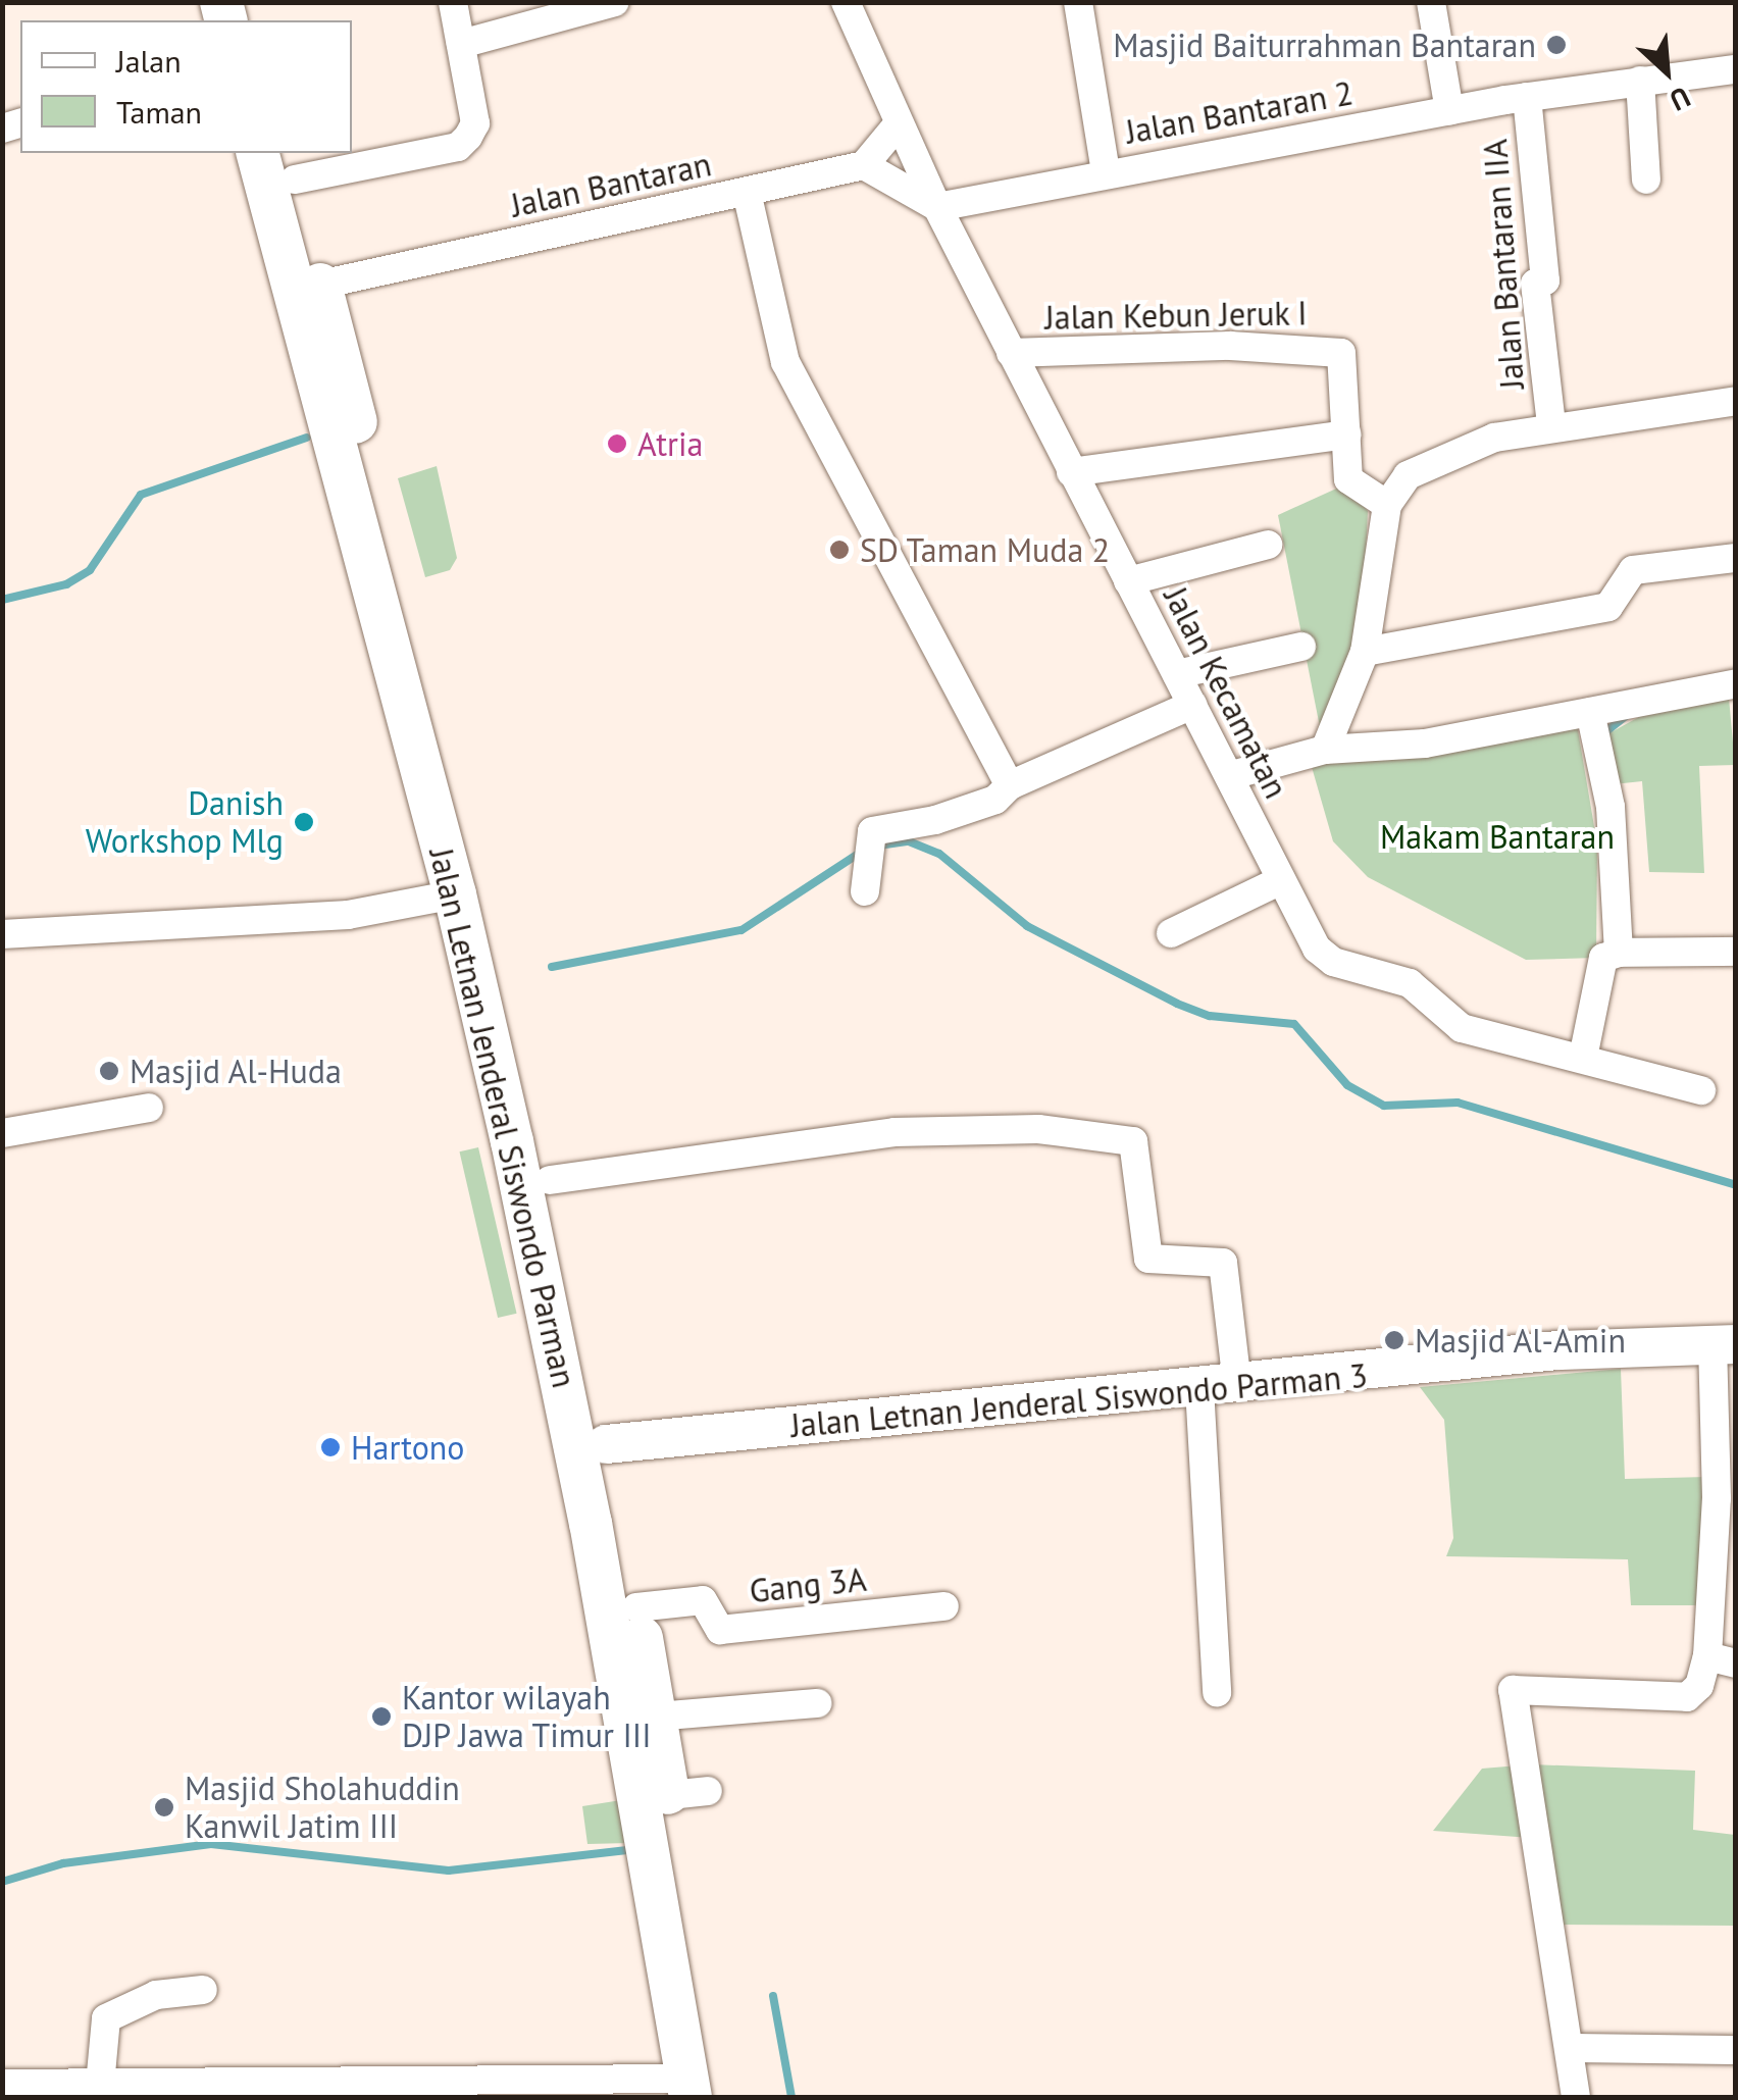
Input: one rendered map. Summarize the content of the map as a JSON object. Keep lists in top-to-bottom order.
{
  "streets": {
    "main road": ["Jalan Letnan Jenderal Siswondo Parman"],
    "street": [
      "Jalan Bantaran 2",
      "Jalan Bantaran",
      "Jalan Bantaran IIA",
      "Jalan Kebun Jeruk I",
      "Jalan Kecamatan",
      "Jalan Letnan Jenderal Siswondo Parman 3",
      "Gang 3A"
    ]
  },
  "crossings": [
    ["Jalan Bantaran 2", "Jalan Bantaran IIA"],
    ["Jalan Bantaran 2", "Jalan Kecamatan"],
    ["Jalan Bantaran", "Jalan Letnan Jenderal Siswondo Parman"],
    ["Jalan Kebun Jeruk I", "Jalan Kecamatan"],
    ["Jalan Letnan Jenderal Siswondo Parman", "Jalan Letnan Jenderal Siswondo Parman 3"],
    ["Jalan Letnan Jenderal Siswondo Parman", "Gang 3A"]
  ],
  "parks": ["Makam Bantaran"],
  "places": [
    "Masjid Baiturrahman Bantaran",
    "Atria",
    "SD Taman Muda 2",
    "Danish Workshop Mlg",
    "Masjid Al-Huda",
    "Masjid Al-Amin",
    "Hartono",
    "Kantor wilayah DJP Jawa Timur III",
    "Masjid Sholahuddin Kanwil Jatim III"
  ],
  "legend": ["Jalan", "Taman"],
  "north": "bottom right"
}
